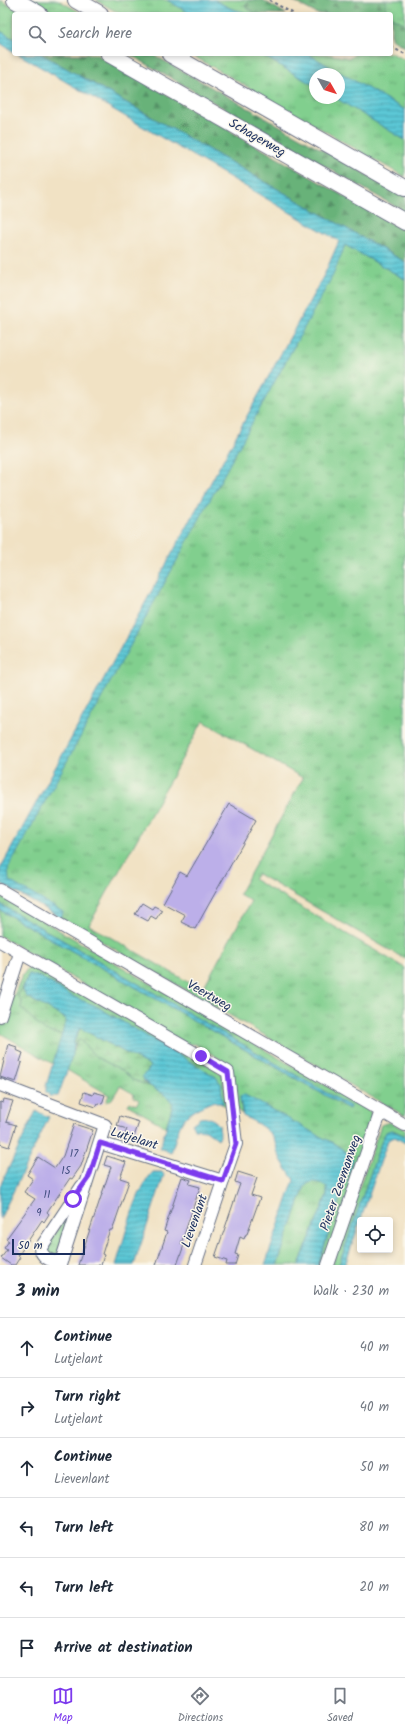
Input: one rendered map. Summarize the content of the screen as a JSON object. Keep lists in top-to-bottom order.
{
  "streets": {
    "main road": ["Schagerweg"],
    "street": [
      "Veertweg",
      "Lutjelant",
      "Pieter Zeemanweg",
      "Lievenlant"
    ]
  },
  "crossings": [
    ["Veertweg", "Pieter Zeemanweg"],
    ["Lutjelant", "Lievenlant"]
  ],
  "house_numbers": [
    "17",
    "15",
    "11",
    "9"
  ],
  "scale_bar": "50 m",
  "north": "bottom right",
  "page": {
    "search": "Search here",
    "scale": "50 m",
    "heading": ["3 min", "Walk · 230 m"],
    "list": [
      ["Continue", "Lutjelant", "40 m"],
      ["Turn right", "Lutjelant", "40 m"],
      ["Continue", "Lievenlant", "50 m"],
      ["Turn left", "80 m"],
      ["Turn left", "20 m"],
      "Arrive at destination"
    ],
    "nav": ["Map", "Directions", "Saved"]
  }
}
